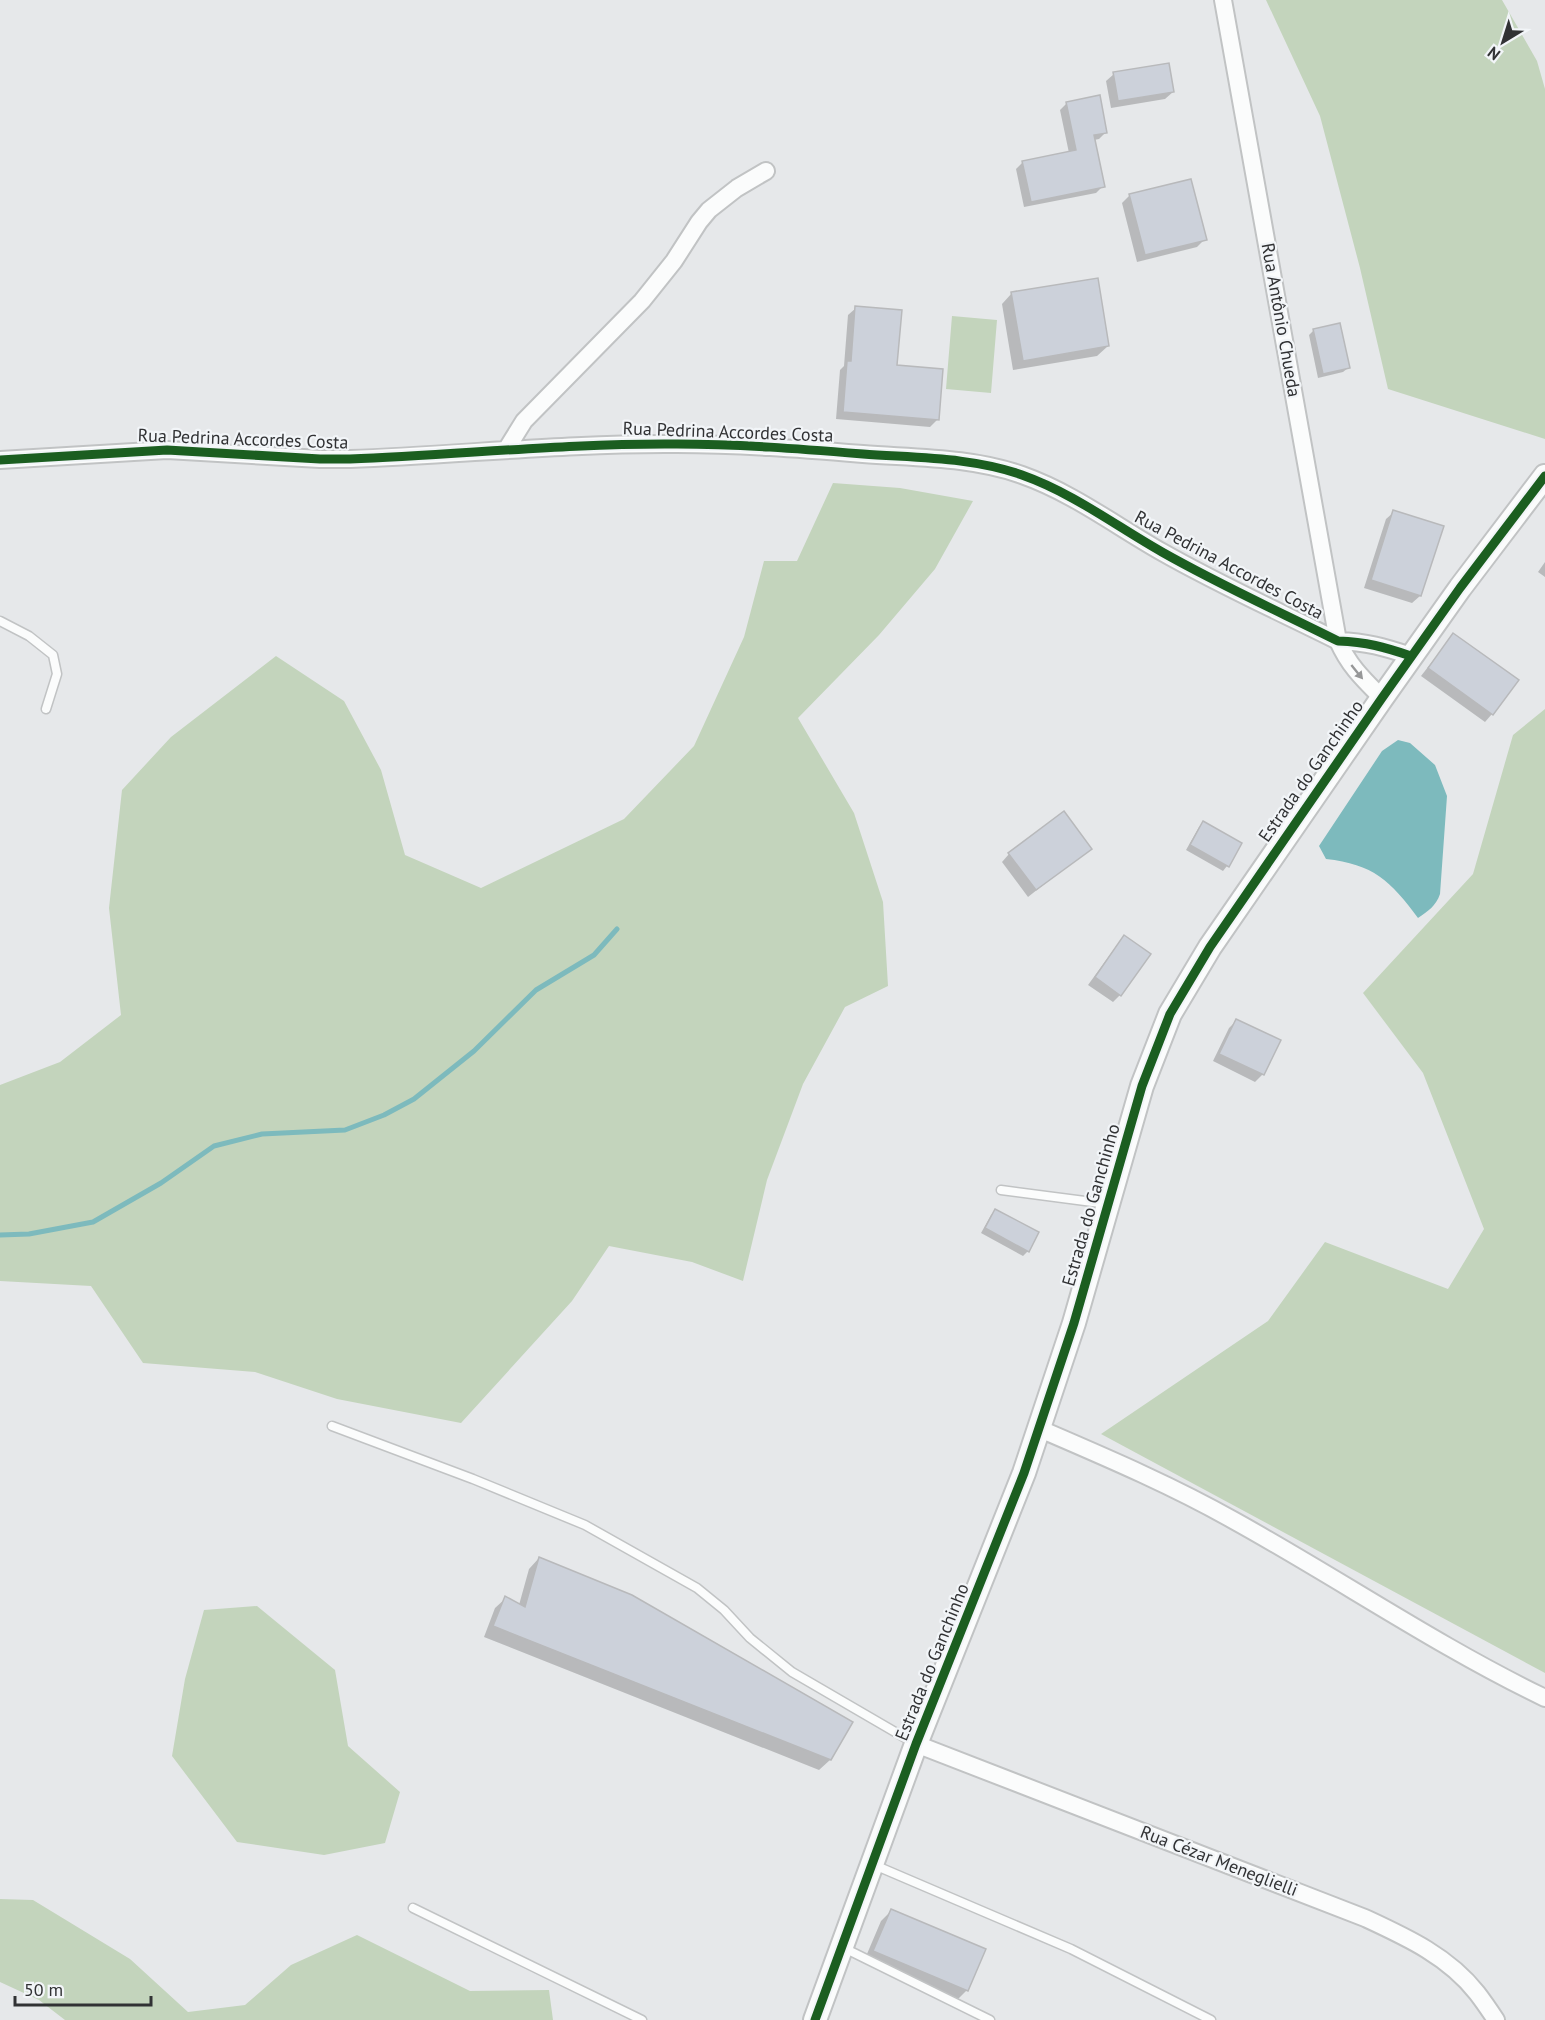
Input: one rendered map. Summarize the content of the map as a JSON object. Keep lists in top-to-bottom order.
{
  "streets": {
    "street": [
      "Rua Antônio Chueda",
      "Rua Pedrina Accordes Costa",
      "Estrada do Ganchinho",
      "Rua Cézar Meneglielli"
    ]
  },
  "crossings": [
    ["Rua Antônio Chueda", "Rua Pedrina Accordes Costa"],
    ["Rua Pedrina Accordes Costa", "Estrada do Ganchinho"],
    ["Estrada do Ganchinho", "Rua Cézar Meneglielli"]
  ],
  "scale_bar": "50 m",
  "north": "bottom left"
}
